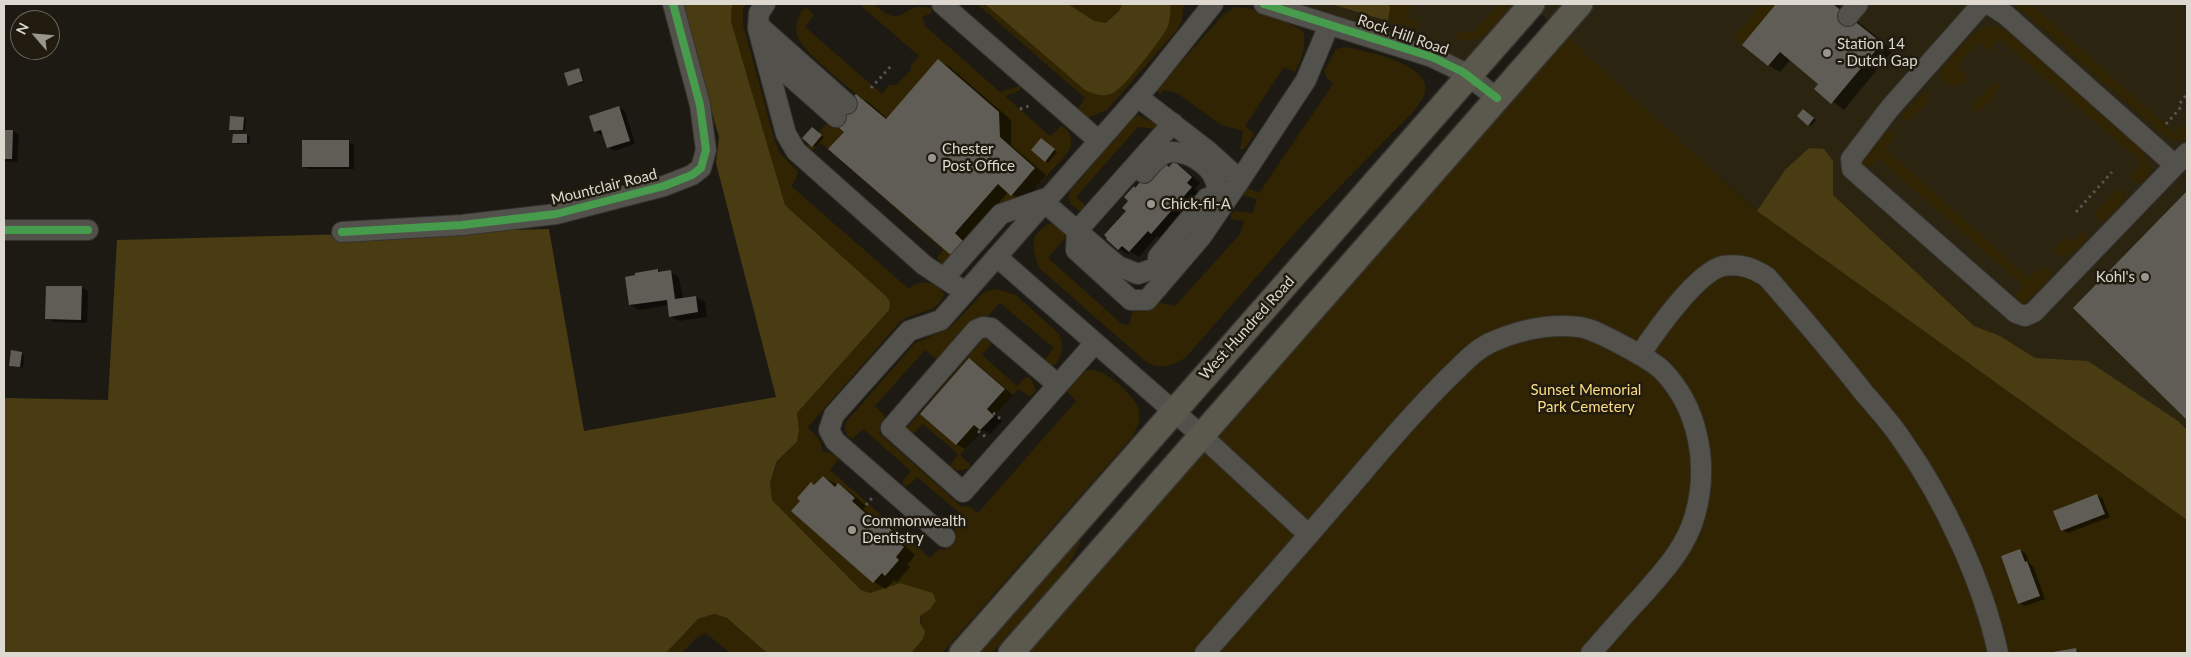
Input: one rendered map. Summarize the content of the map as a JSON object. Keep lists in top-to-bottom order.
{
  "streets": {
    "main road": ["West Hundred Road"],
    "street": ["Rock Hill Road", "Mountclair Road"]
  },
  "crossings": [
    ["Rock Hill Road", "West Hundred Road"]
  ],
  "parks": ["Sunset Memorial Park Cemetery"],
  "places": [
    "Station 14 - Dutch Gap",
    "Chester Post Office",
    "Chick-fil-A",
    "Kohl's",
    "Commonwealth Dentistry"
  ],
  "north": "top left"
}
